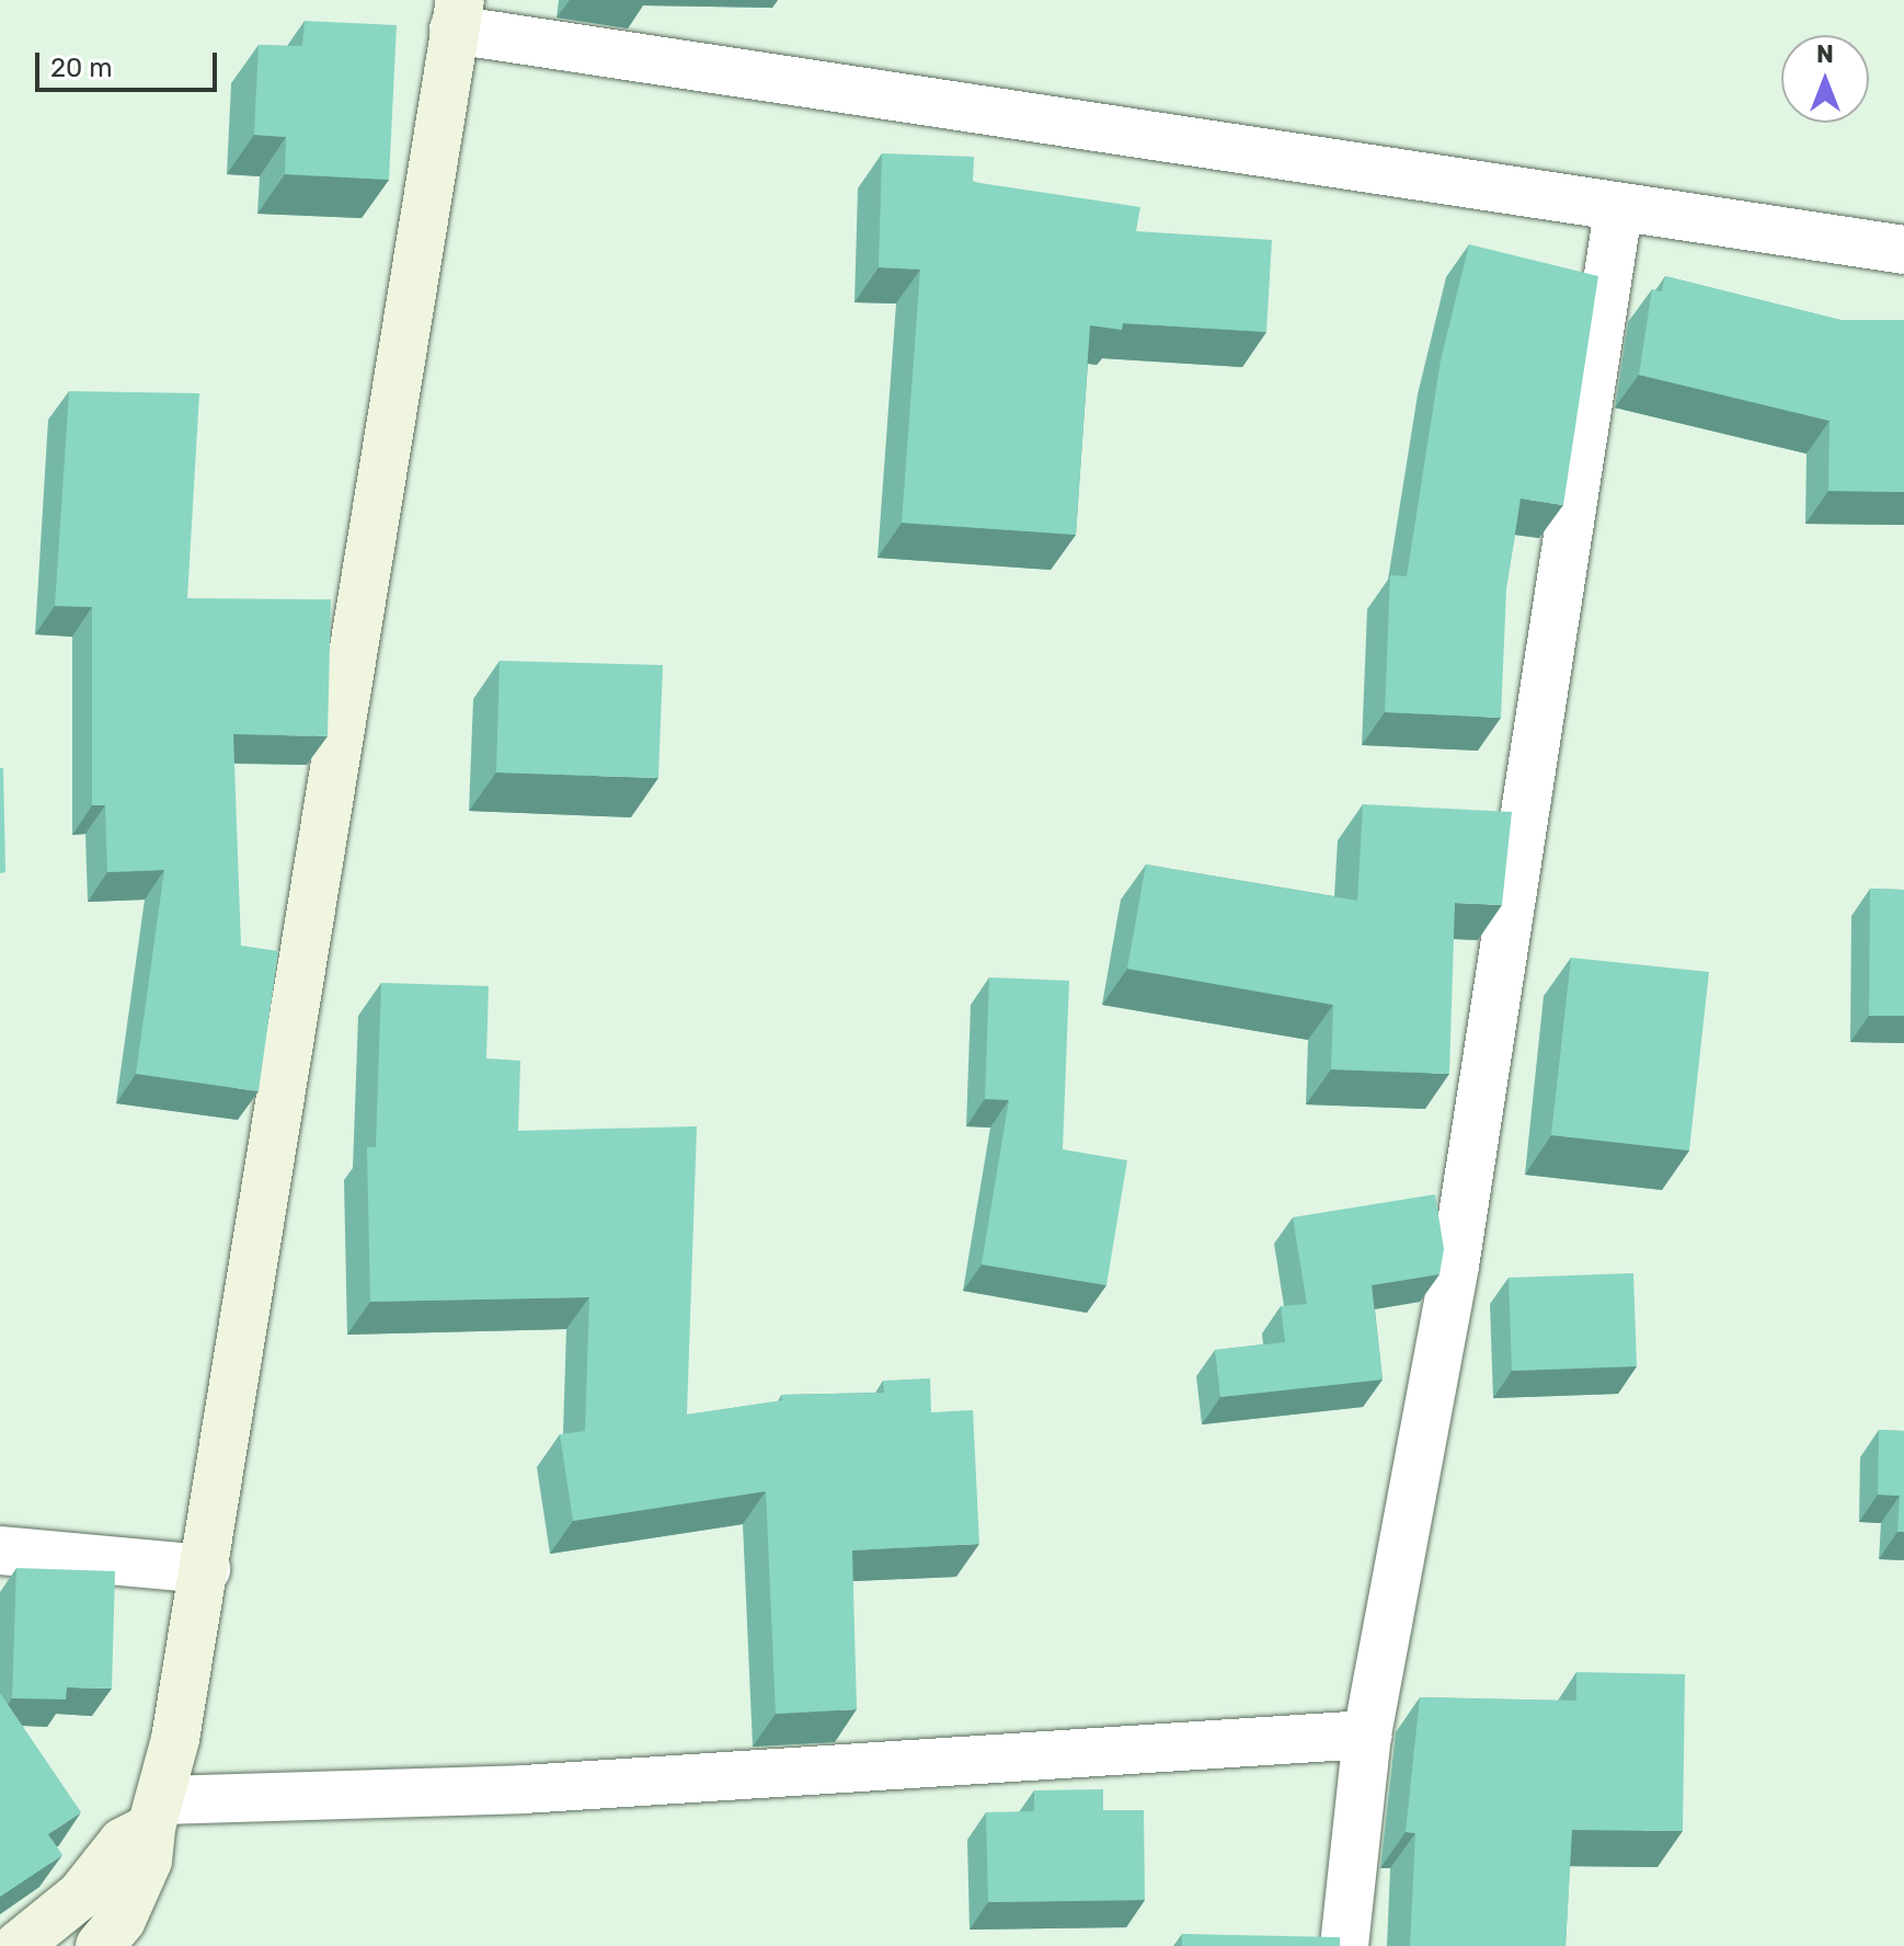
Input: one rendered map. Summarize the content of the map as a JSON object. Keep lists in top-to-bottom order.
{
  "scale_bar": "20 m",
  "north": "top"
}
